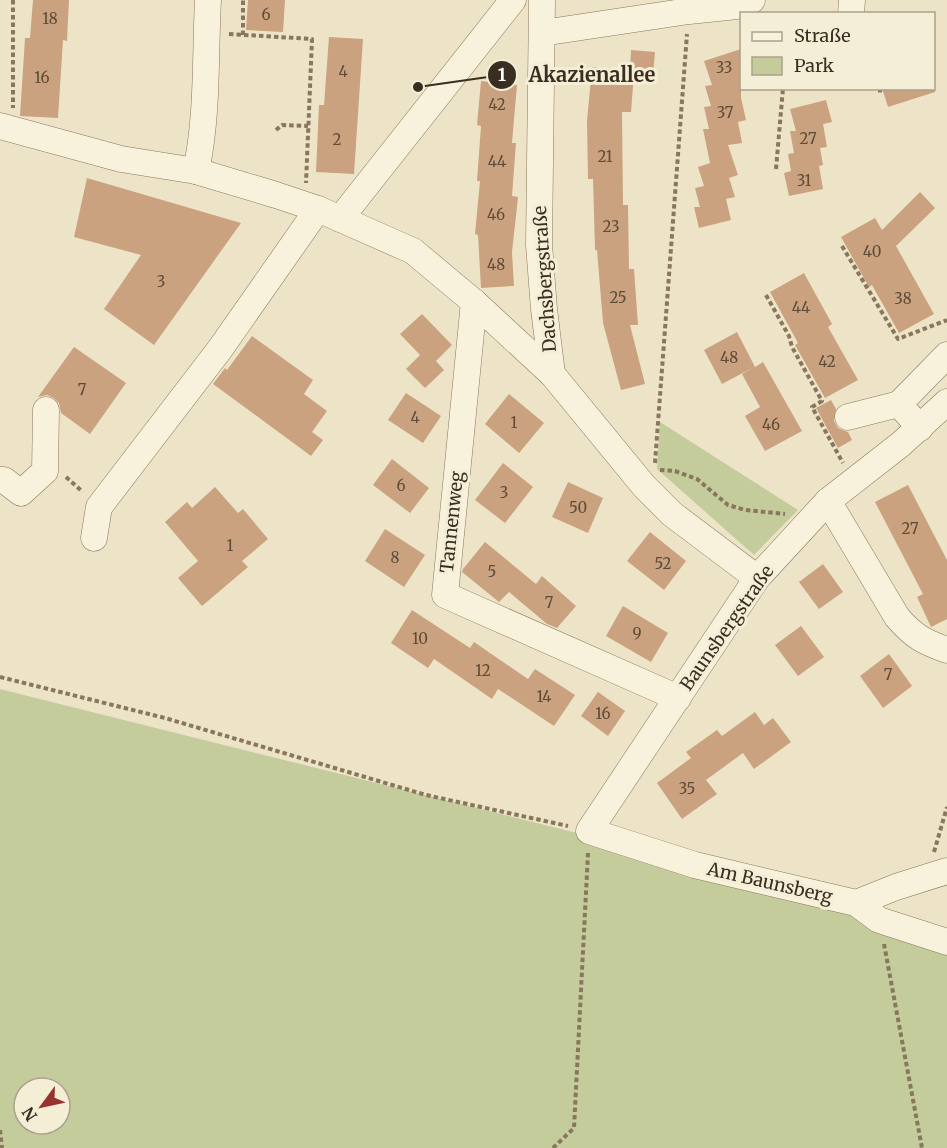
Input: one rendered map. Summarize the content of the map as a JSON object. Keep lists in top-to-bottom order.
{
  "streets": {
    "street": [
      "Dachsbergstraße",
      "Tannenweg",
      "Baunsbergstraße",
      "Am Baunsberg"
    ]
  },
  "crossings": [
    ["Dachsbergstraße", "Baunsbergstraße"],
    ["Tannenweg", "Baunsbergstraße"],
    ["Baunsbergstraße", "Am Baunsberg"]
  ],
  "places": ["Akazienallee"],
  "house_numbers": [
    "6",
    "18",
    "33",
    "4",
    "16",
    "42",
    "37",
    "27",
    "2",
    "21",
    "44",
    "31",
    "46",
    "23",
    "40",
    "48",
    "3",
    "25",
    "38",
    "44",
    "48",
    "42",
    "7",
    "4",
    "1",
    "46",
    "6",
    "3",
    "50",
    "27",
    "1",
    "8",
    "52",
    "5",
    "7",
    "9",
    "10",
    "12",
    "7",
    "14",
    "16",
    "35"
  ],
  "legend": ["Straße", "Park"],
  "north": "bottom left"
}
